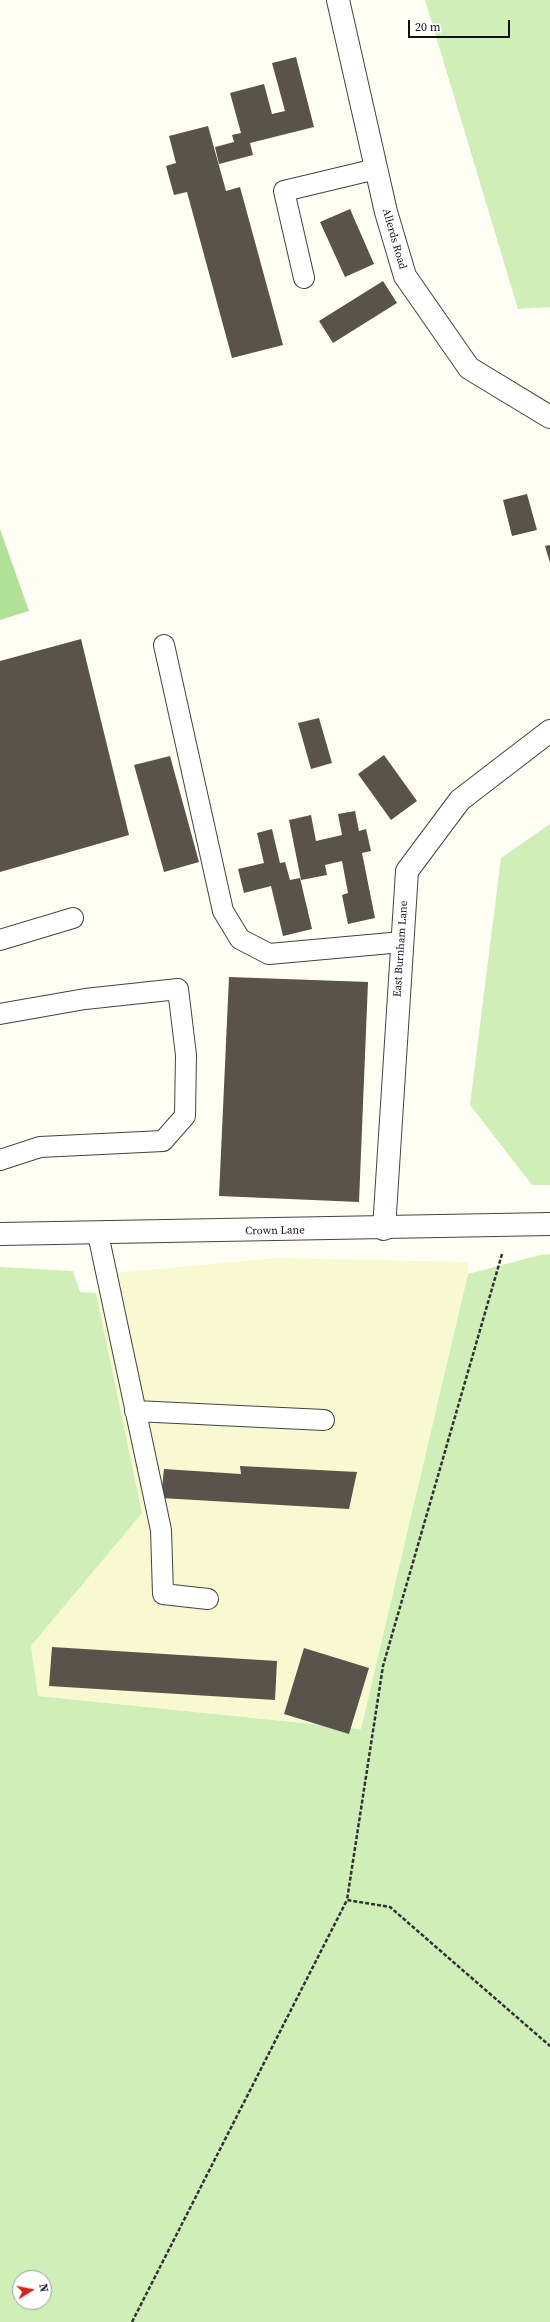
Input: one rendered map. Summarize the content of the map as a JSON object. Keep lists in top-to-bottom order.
{
  "streets": {
    "street": ["Allerds Road", "East Burnham Lane", "Crown Lane"]
  },
  "crossings": [
    ["East Burnham Lane", "Crown Lane"]
  ],
  "scale_bar": "20 m",
  "north": "right"
}
